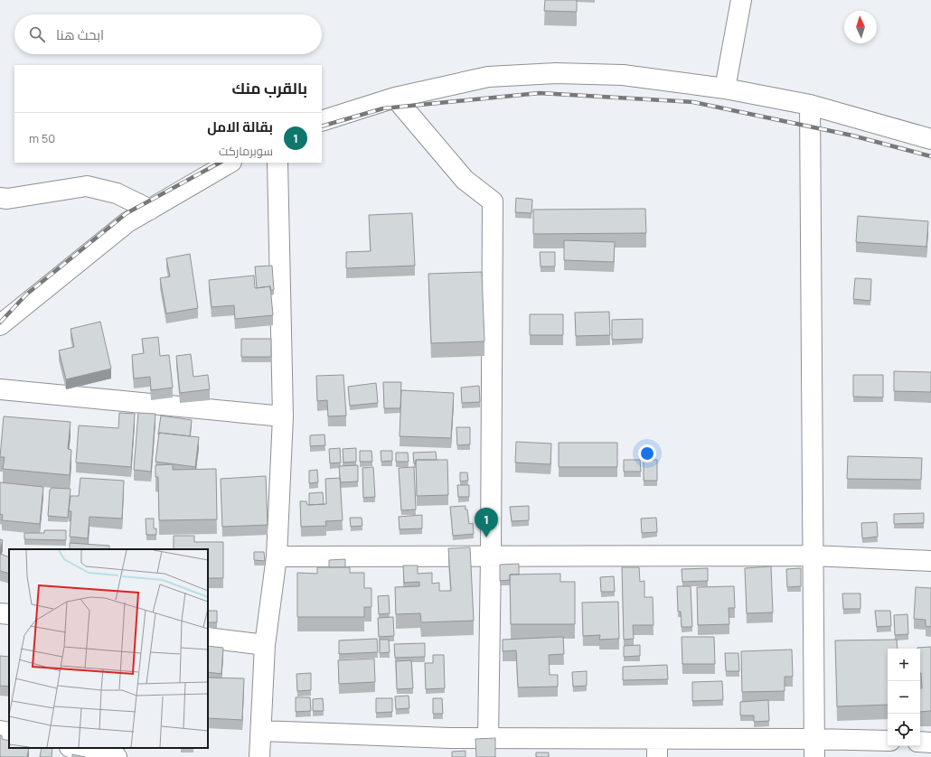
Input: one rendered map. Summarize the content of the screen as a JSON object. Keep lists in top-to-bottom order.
{
  "north": "top",
  "page": {
    "search": "ابحث هنا",
    "heading": "بالقرب منك",
    "list": [
      {
        "mark": "1",
        "name": "بقالة الامل",
        "note": "سوبرماركت",
        "value": "50 m"
      }
    ],
    "pins": "1",
    "map_buttons": ["+", "−"]
  }
}
